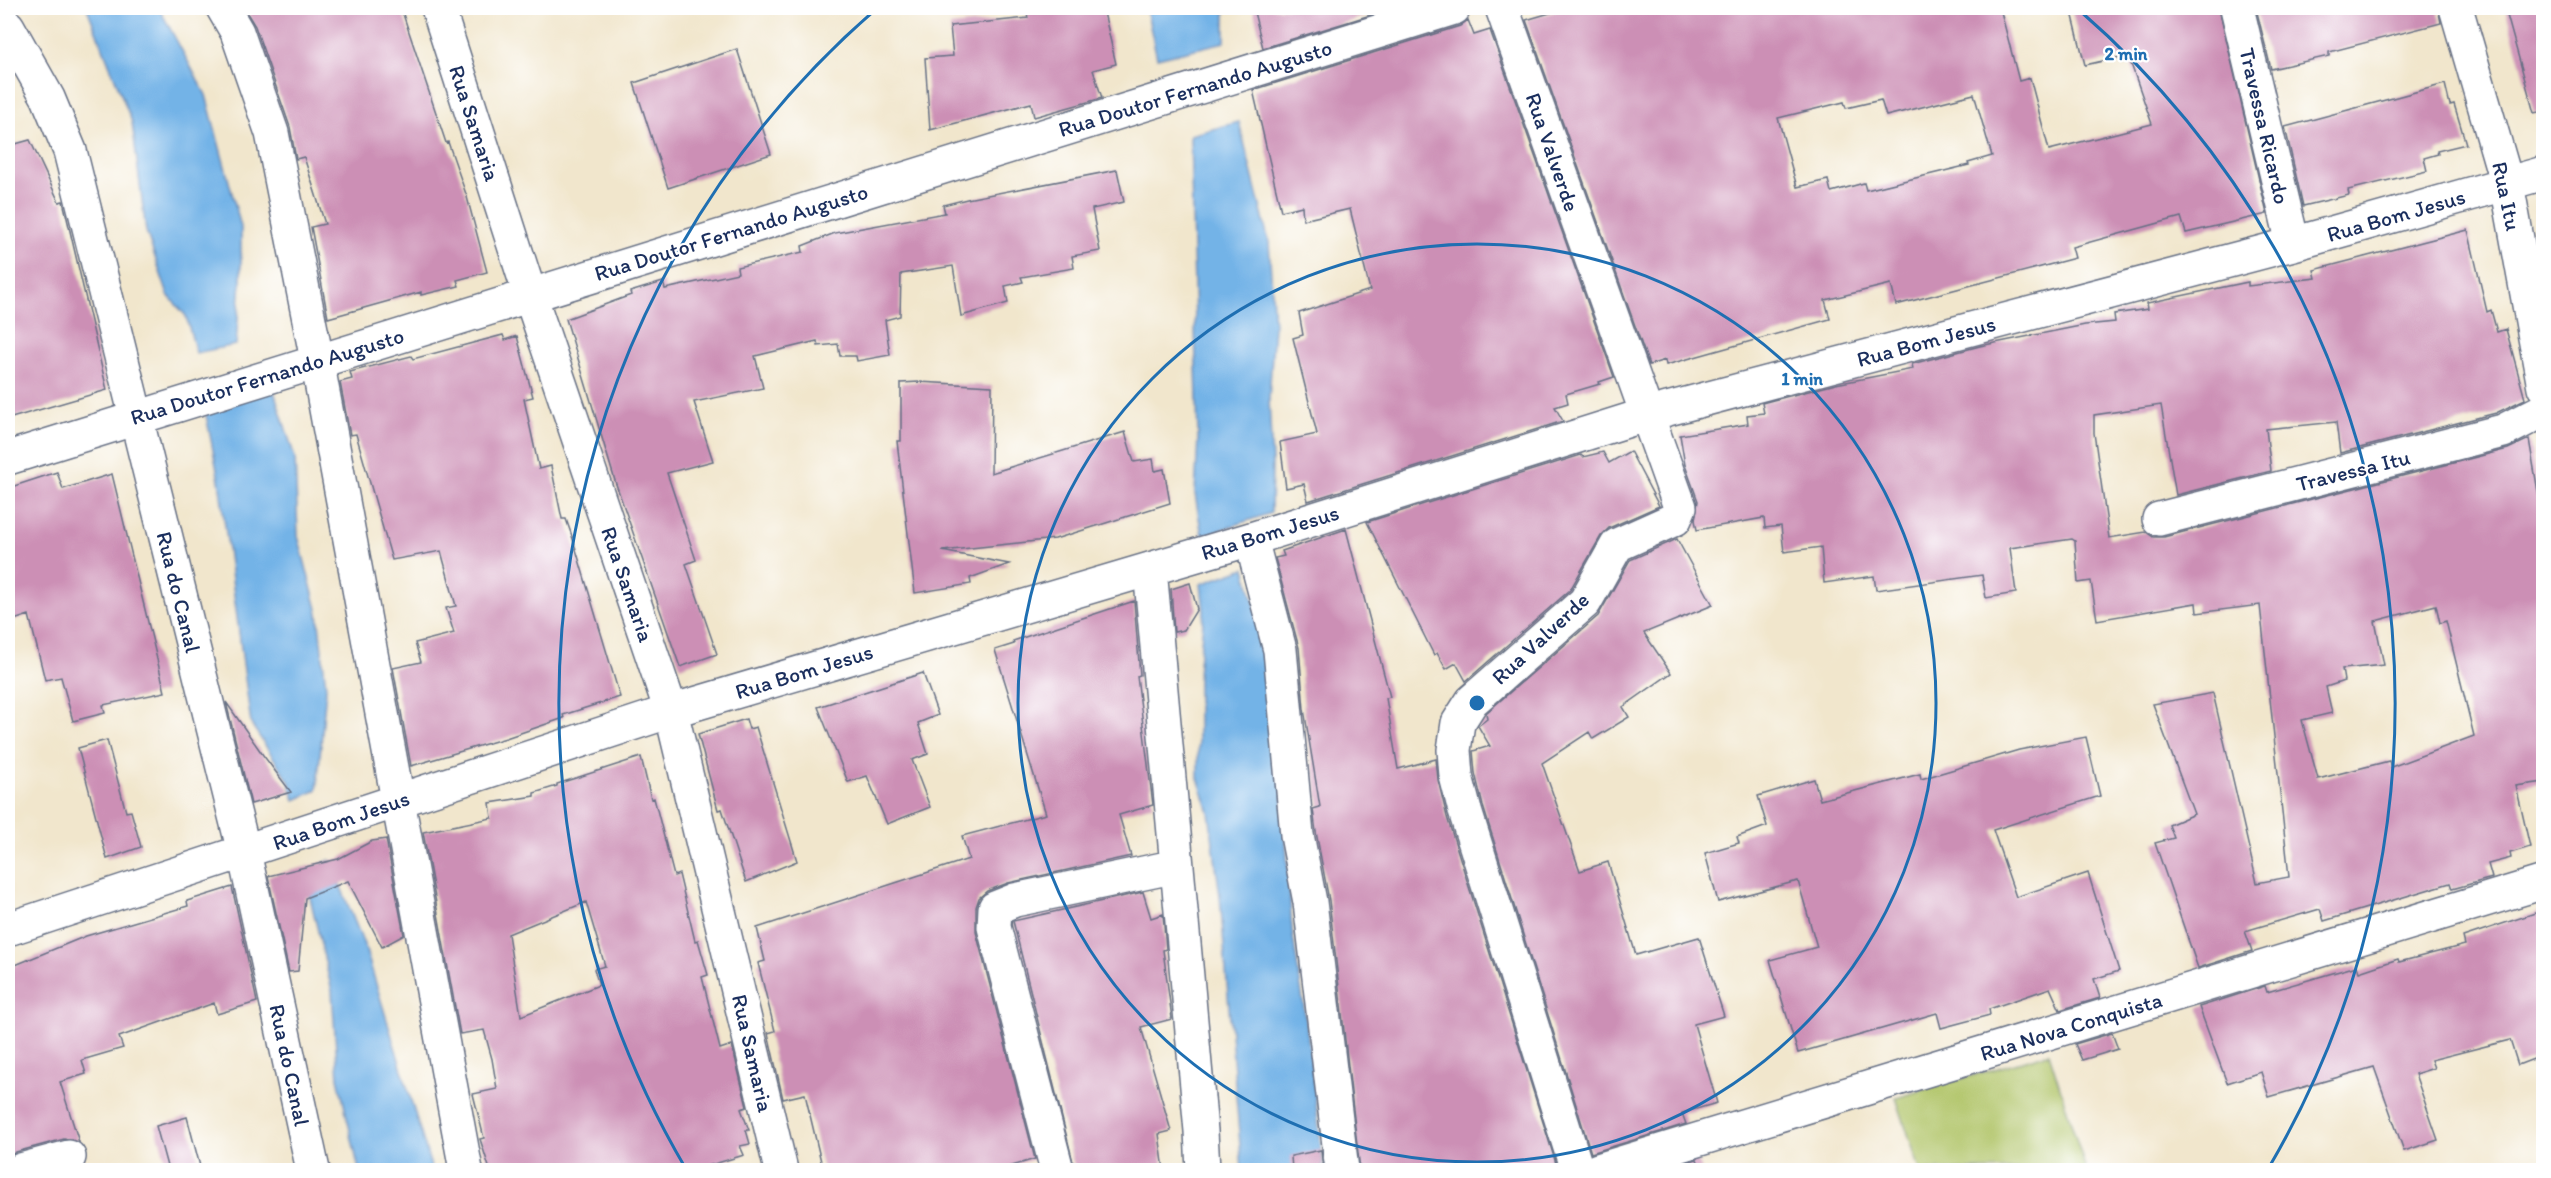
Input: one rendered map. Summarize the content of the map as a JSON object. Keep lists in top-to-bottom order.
{
  "streets": {
    "street": [
      "Rua Doutor Fernando Augusto",
      "Rua Samaria",
      "Travessa Ricardo",
      "Rua Valverde",
      "Rua Itu",
      "Rua Bom Jesus",
      "Travessa Itu",
      "Rua do Canal",
      "Rua Nova Conquista"
    ]
  },
  "crossings": [
    ["Rua Doutor Fernando Augusto", "Rua Samaria"],
    ["Rua Doutor Fernando Augusto", "Rua do Canal"],
    ["Rua Samaria", "Rua Bom Jesus"],
    ["Travessa Ricardo", "Rua Bom Jesus"],
    ["Rua Valverde", "Rua Bom Jesus"],
    ["Rua Itu", "Rua Bom Jesus"],
    ["Rua Bom Jesus", "Rua do Canal"]
  ],
  "rings": ["2 min", "1 min"]
}
